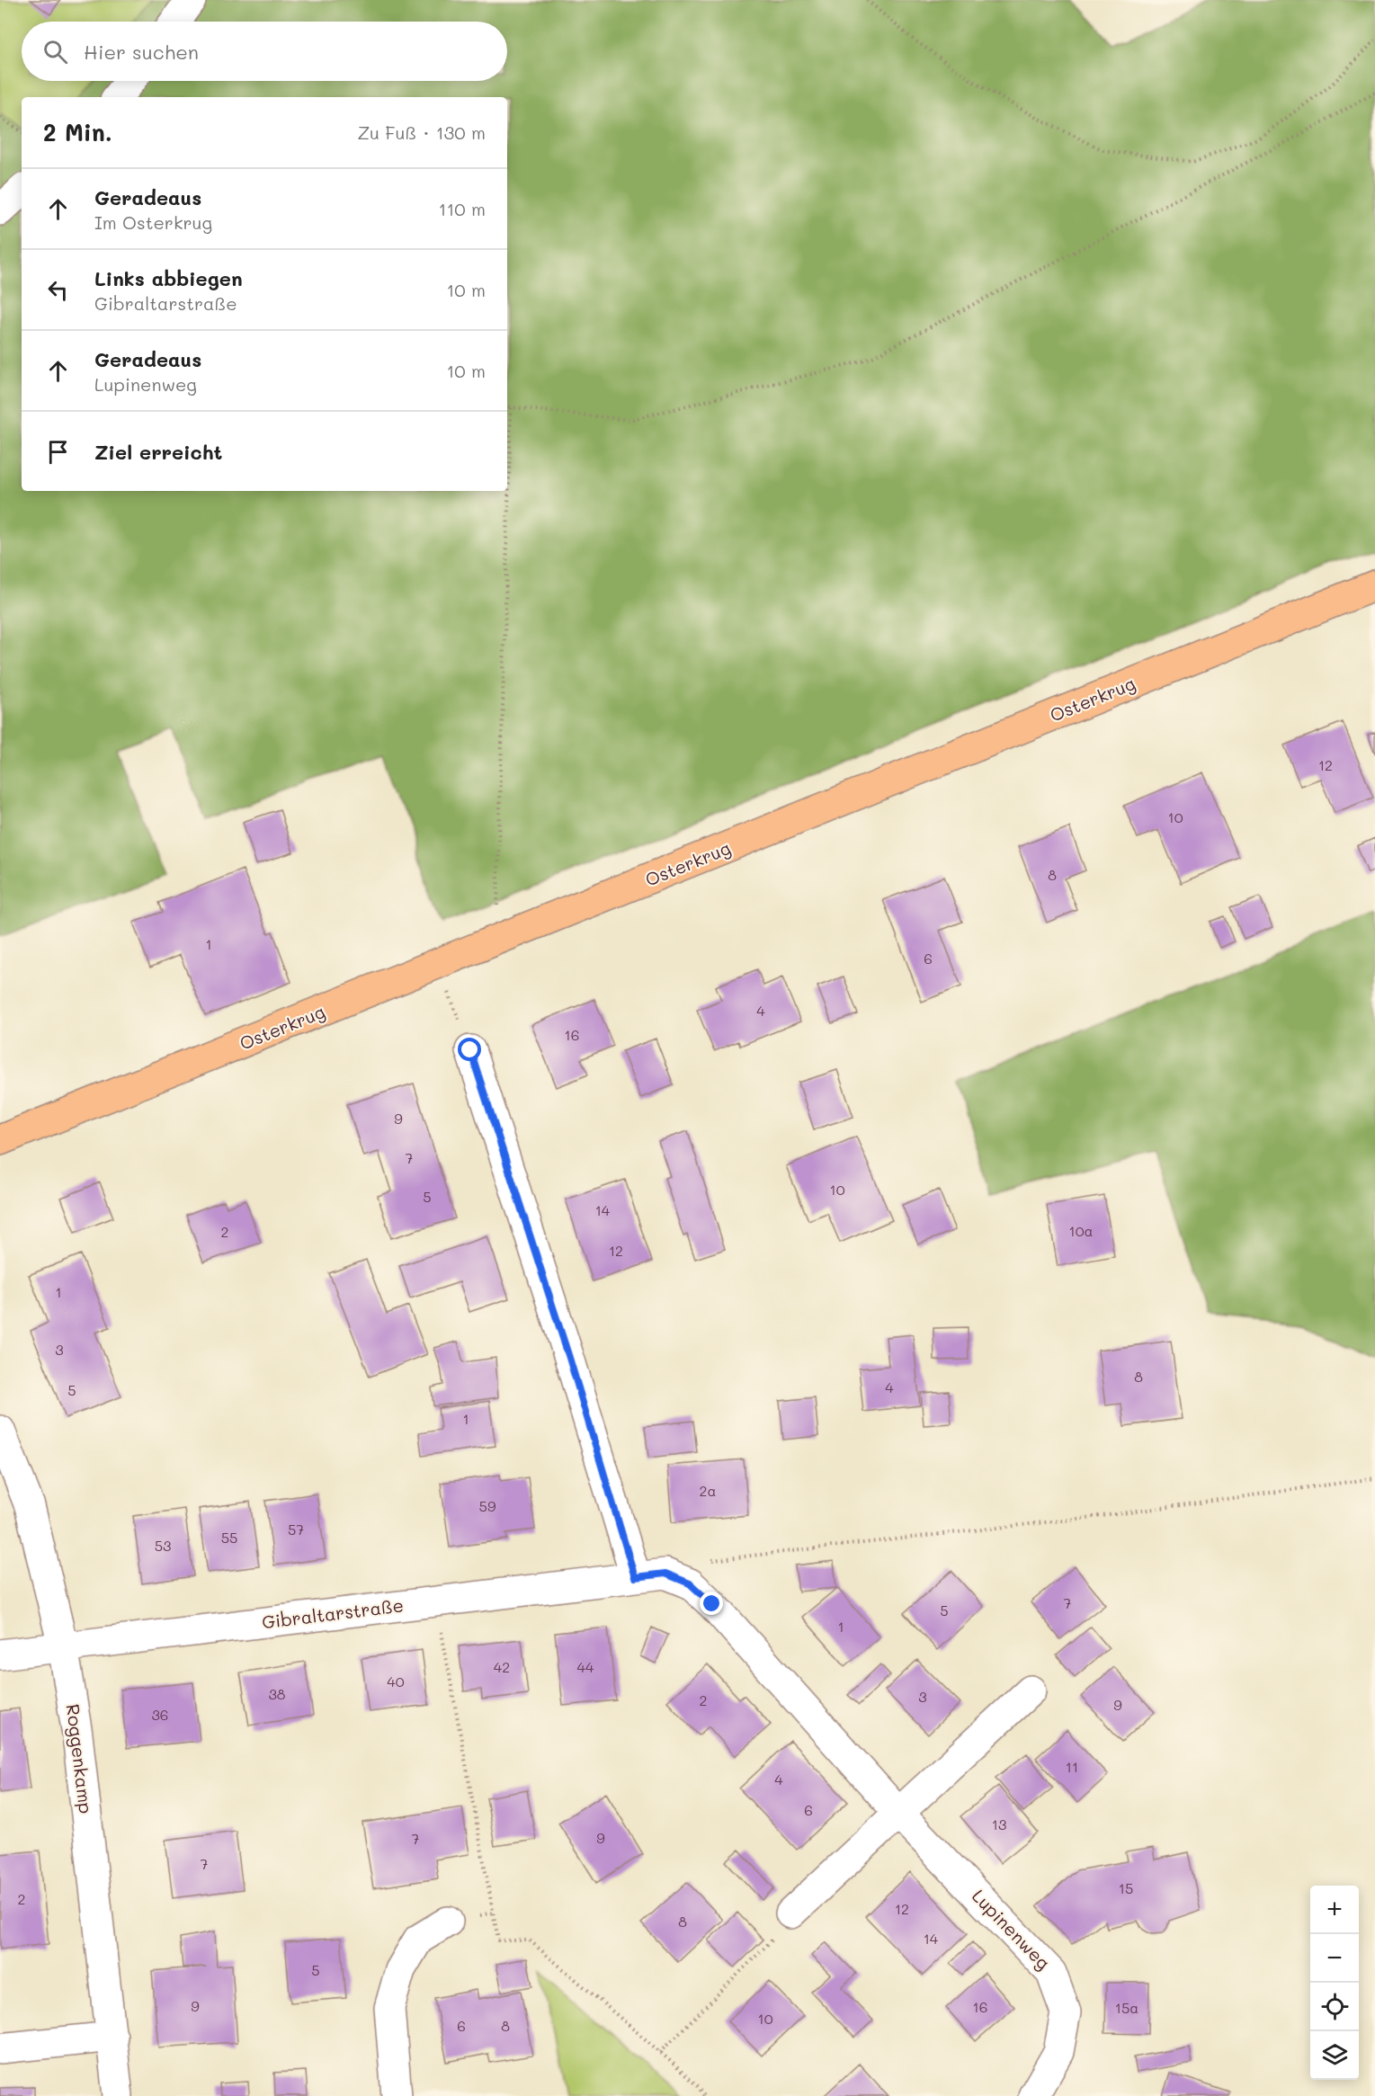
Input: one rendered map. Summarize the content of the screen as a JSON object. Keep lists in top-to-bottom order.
{
  "streets": {
    "main road": ["Osterkrug"],
    "street": ["Gibraltarstraße", "Roggenkamp", "Lupinenweg"]
  },
  "crossings": [
    ["Gibraltarstraße", "Roggenkamp"],
    ["Gibraltarstraße", "Lupinenweg"]
  ],
  "house_numbers": [
    "12",
    "10",
    "8",
    "1",
    "6",
    "4",
    "16",
    "9",
    "7",
    "10",
    "5",
    "14",
    "10a",
    "2",
    "12",
    "1",
    "3",
    "8",
    "4",
    "5",
    "1",
    "2a",
    "59",
    "57",
    "55",
    "53",
    "7",
    "5",
    "1",
    "42",
    "44",
    "40",
    "38",
    "3",
    "2",
    "9",
    "36",
    "11",
    "4",
    "6",
    "13",
    "9",
    "7",
    "7",
    "15",
    "2",
    "12",
    "8",
    "14",
    "5",
    "9",
    "16",
    "15a",
    "10",
    "6",
    "8"
  ],
  "page": {
    "search": "Hier suchen",
    "heading": ["2 Min.", "Zu Fuß · 130 m"],
    "list": [
      ["Geradeaus", "Im Osterkrug", "110 m"],
      ["Links abbiegen", "Gibraltarstraße", "10 m"],
      ["Geradeaus", "Lupinenweg", "10 m"],
      "Ziel erreicht"
    ],
    "map_buttons": ["+", "−"]
  }
}
